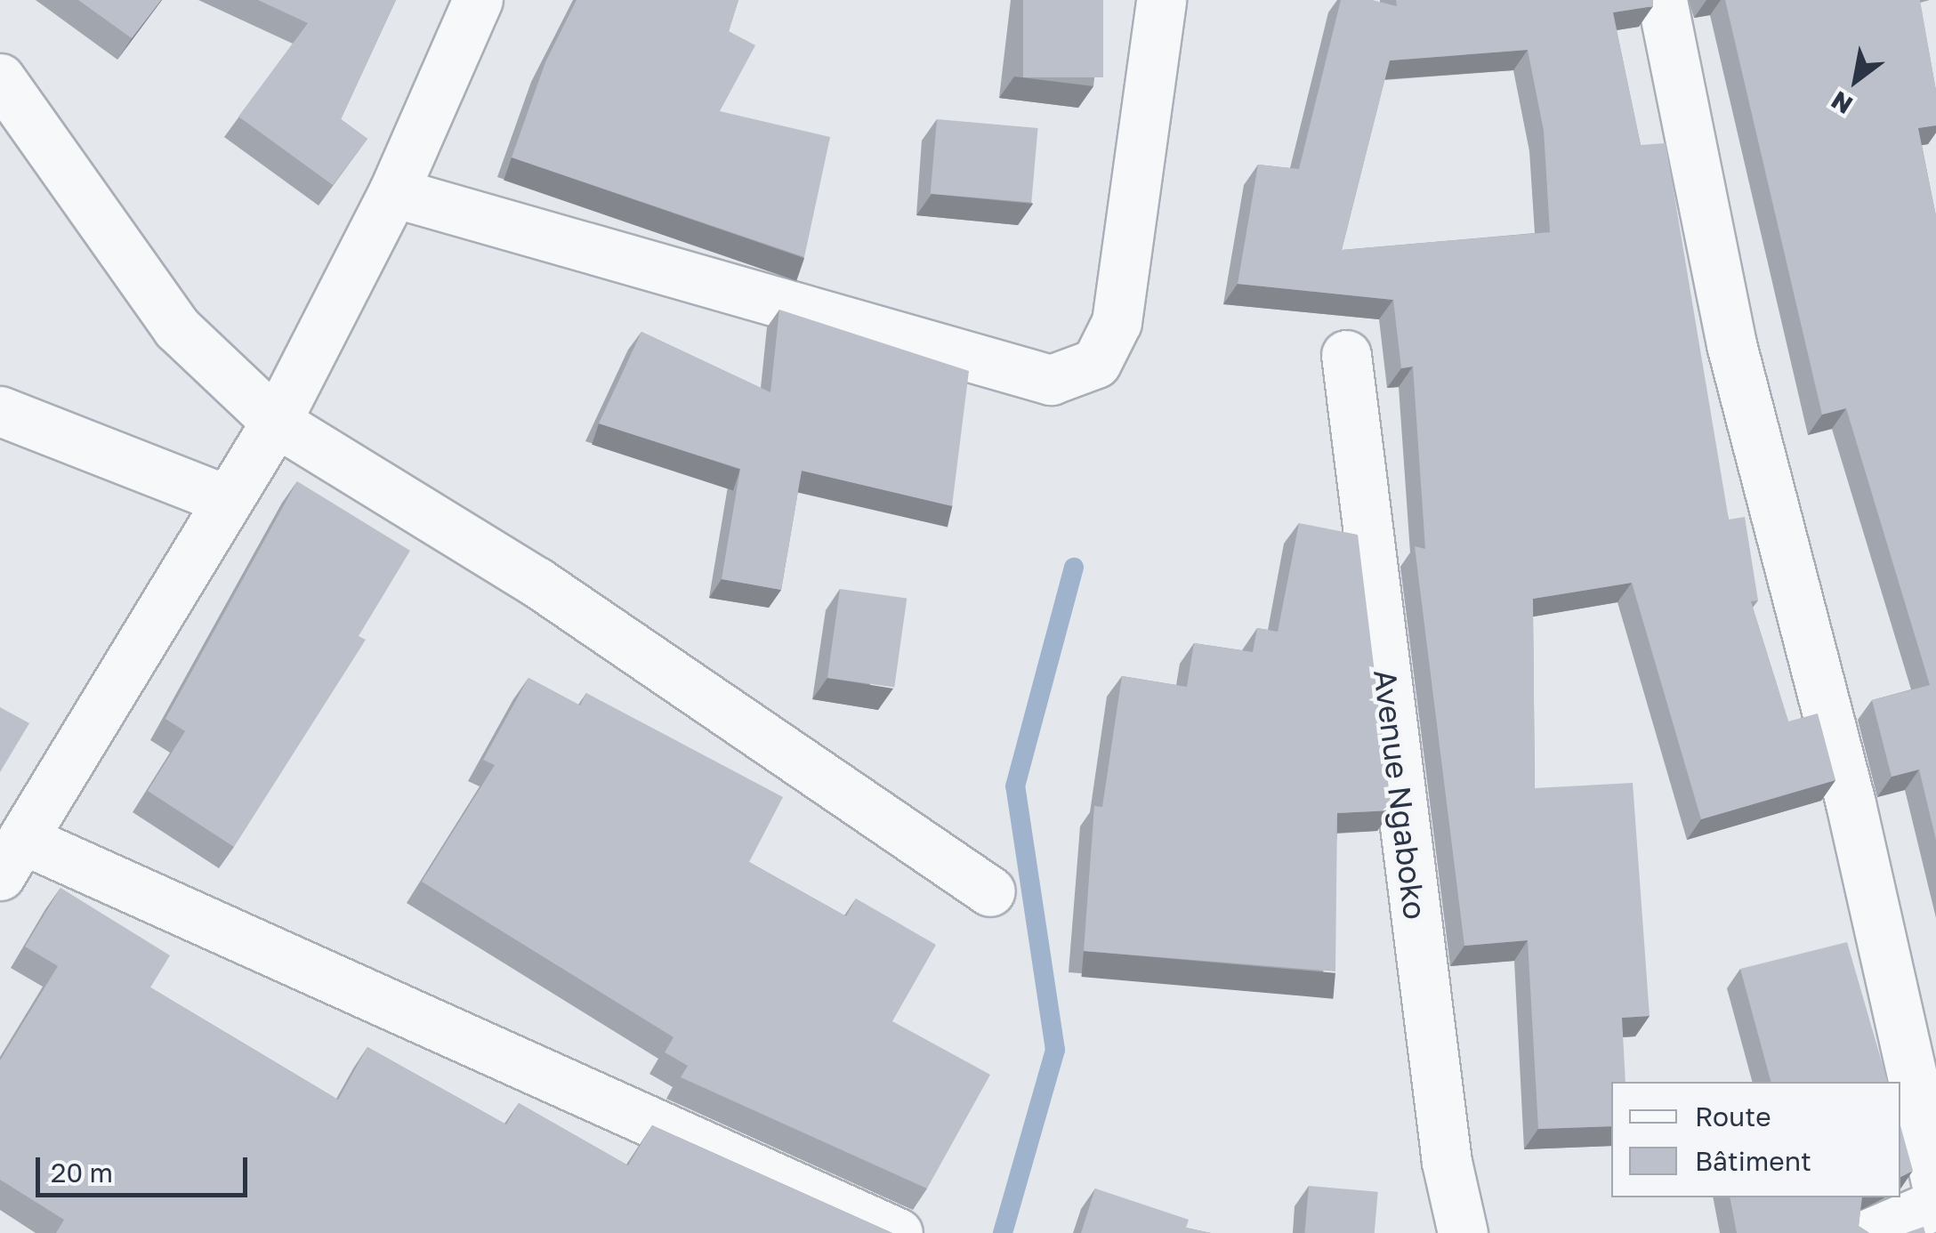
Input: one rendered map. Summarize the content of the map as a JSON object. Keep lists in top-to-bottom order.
{
  "streets": {
    "street": ["Avenue Ngaboko"]
  },
  "legend": ["Route", "Bâtiment"],
  "scale_bar": "20 m",
  "north": "bottom left"
}
